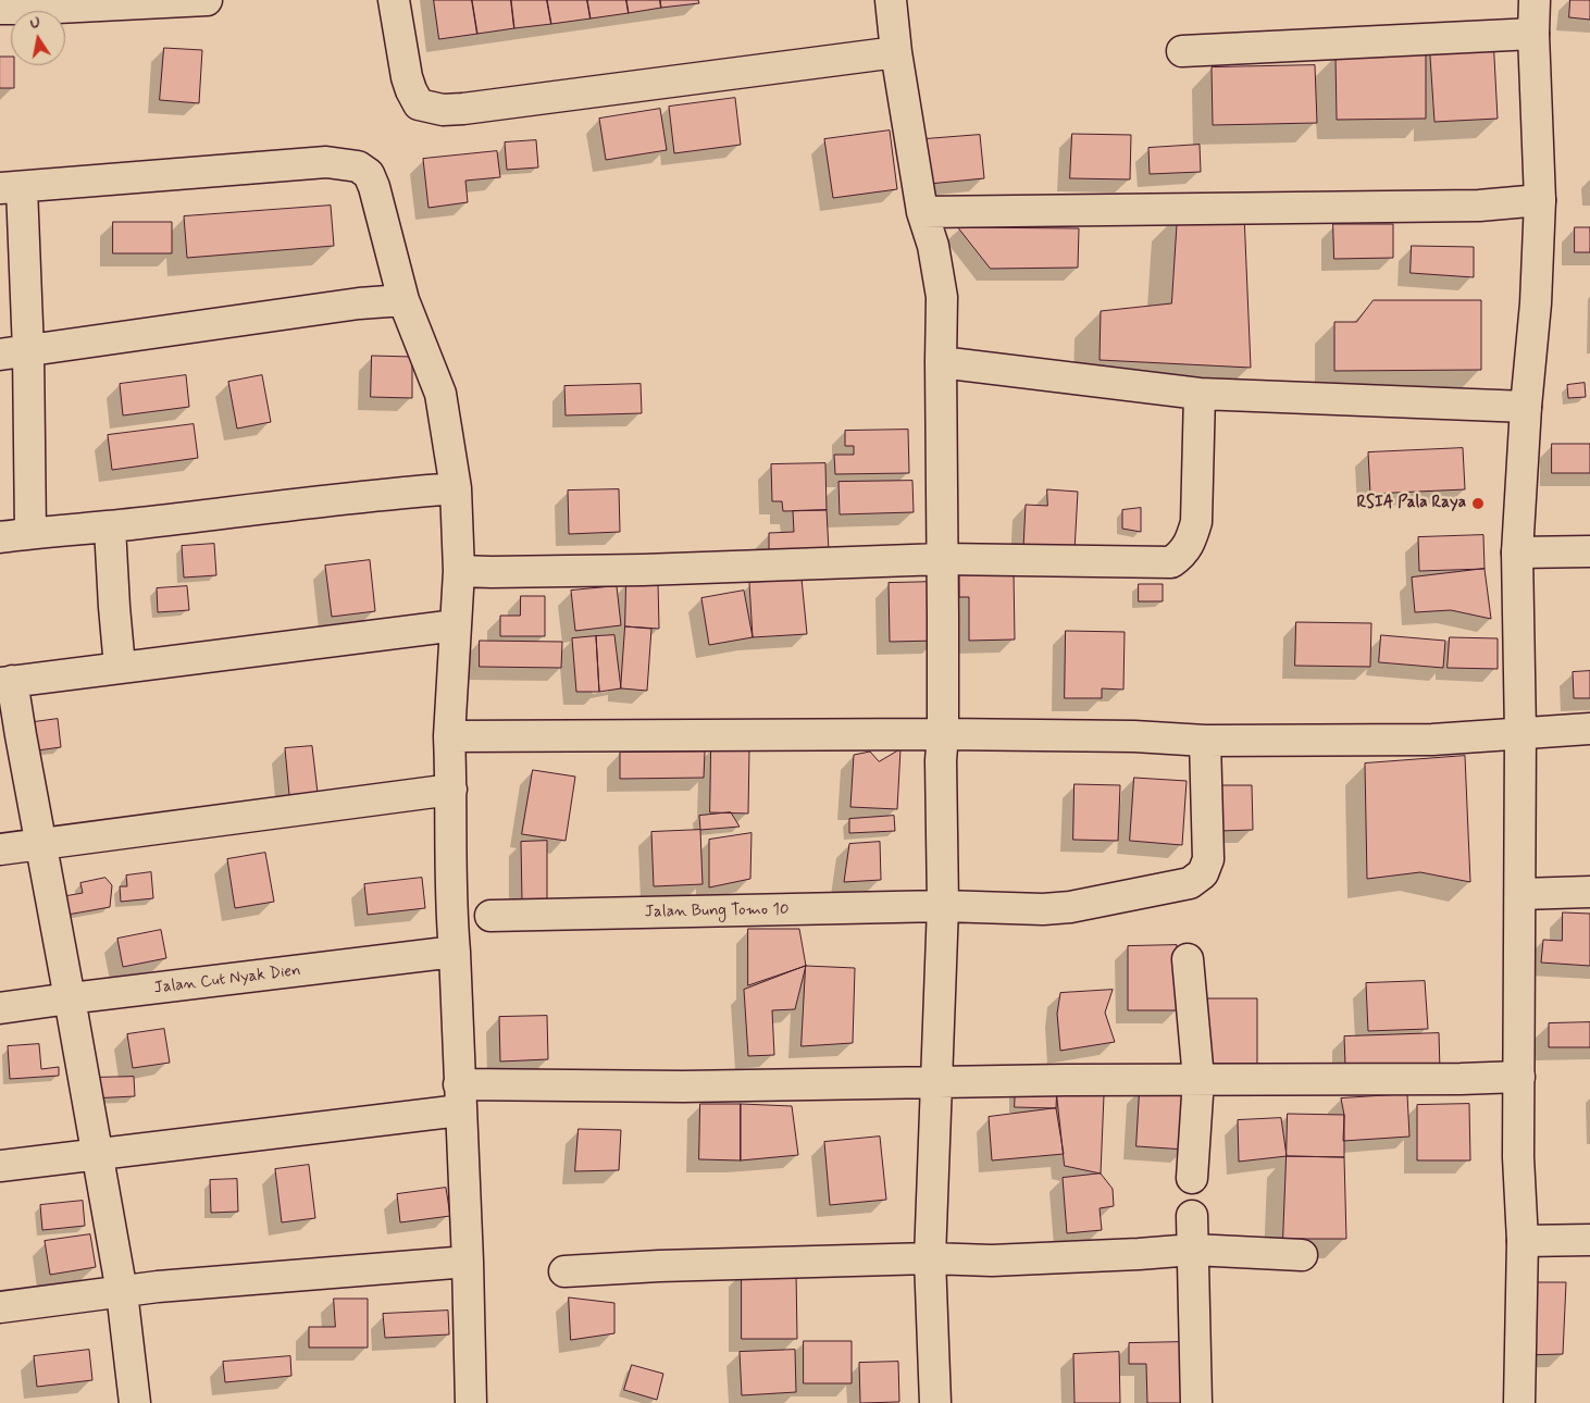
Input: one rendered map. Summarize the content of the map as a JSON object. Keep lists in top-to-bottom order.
{
  "streets": {
    "street": ["Jalan Bung Tomo 10", "Jalan Cut Nyak Dien"]
  },
  "places": ["RSIA Pala Raya"],
  "north": "top"
}
